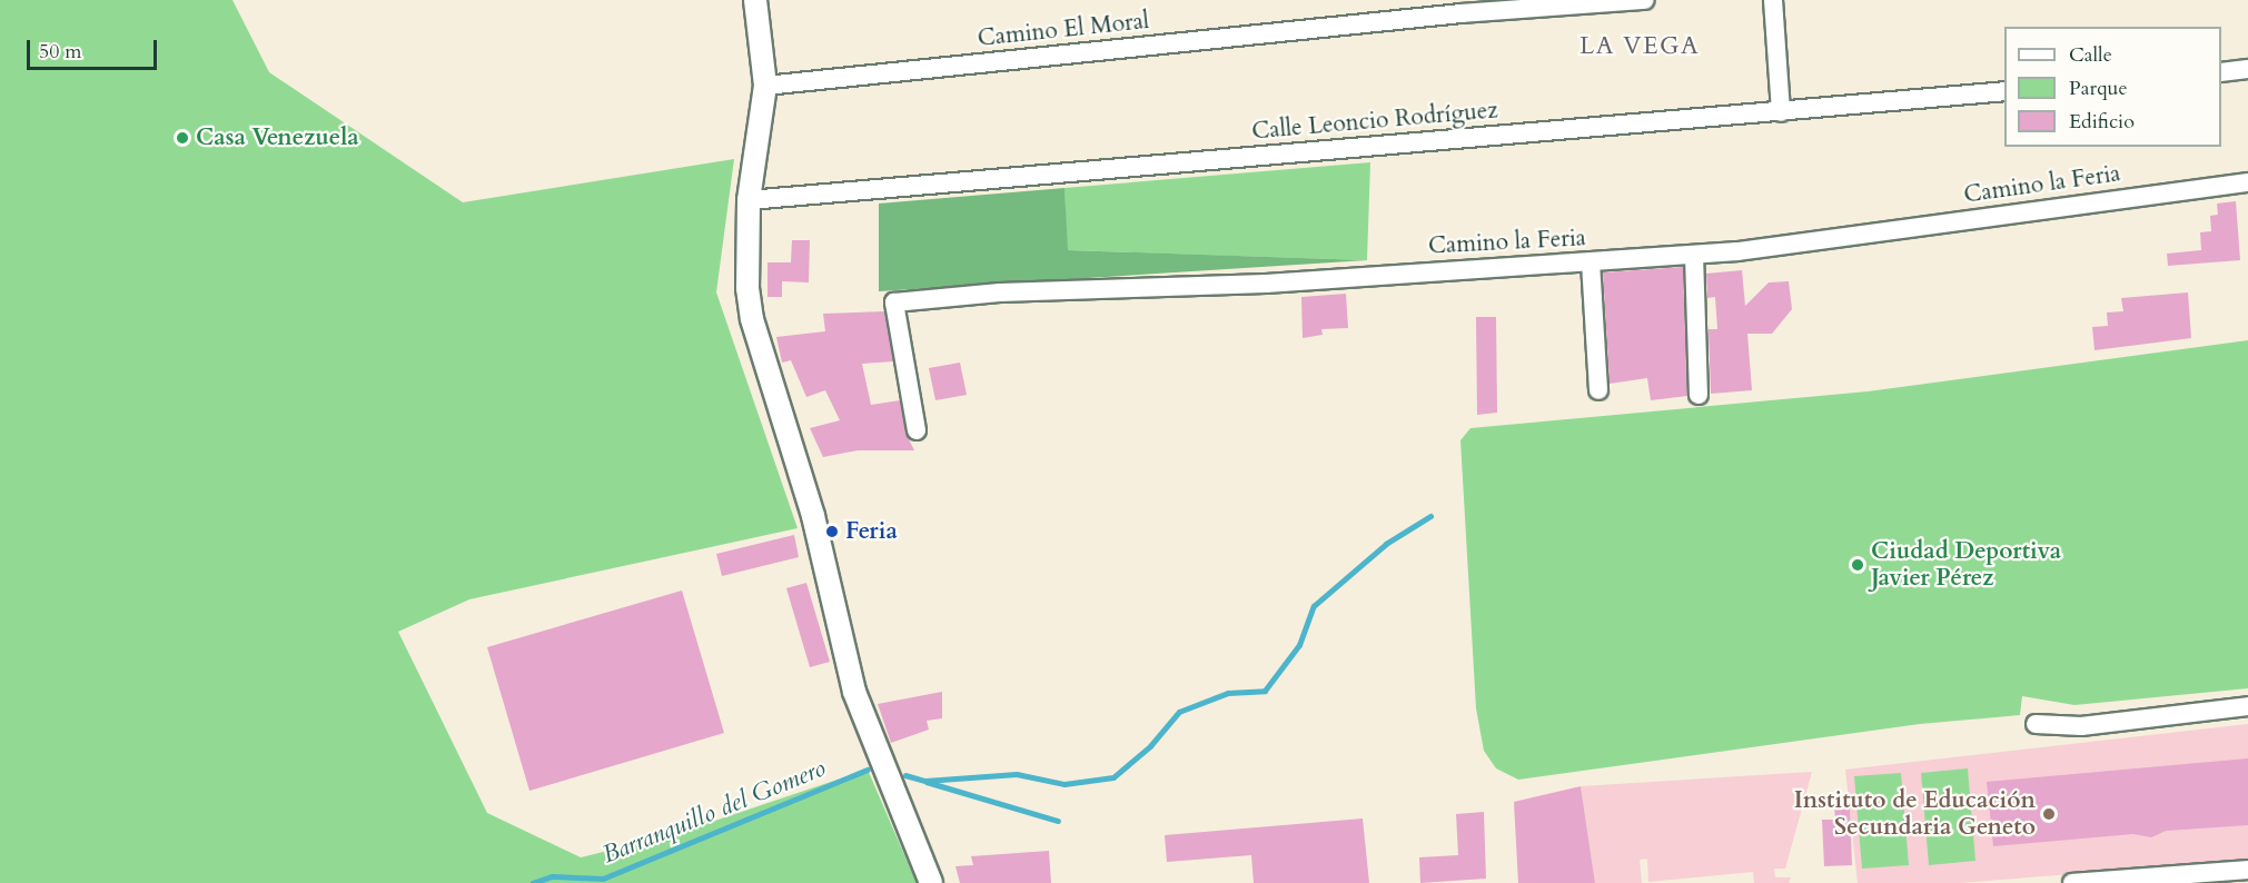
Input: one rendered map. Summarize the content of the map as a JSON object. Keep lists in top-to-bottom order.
{
  "streets": {
    "street": ["Camino El Moral", "Calle Leoncio Rodríguez", "Camino la Feria"]
  },
  "districts": ["LA VEGA"],
  "water": ["Barranquillo del Gomero"],
  "places": [
    "Casa Venezuela",
    "Feria",
    "Ciudad Deportiva Javier Pérez",
    "Instituto de Educación Secundaria Geneto"
  ],
  "legend": ["Calle", "Parque", "Edificio"],
  "scale_bar": "50 m"
}
